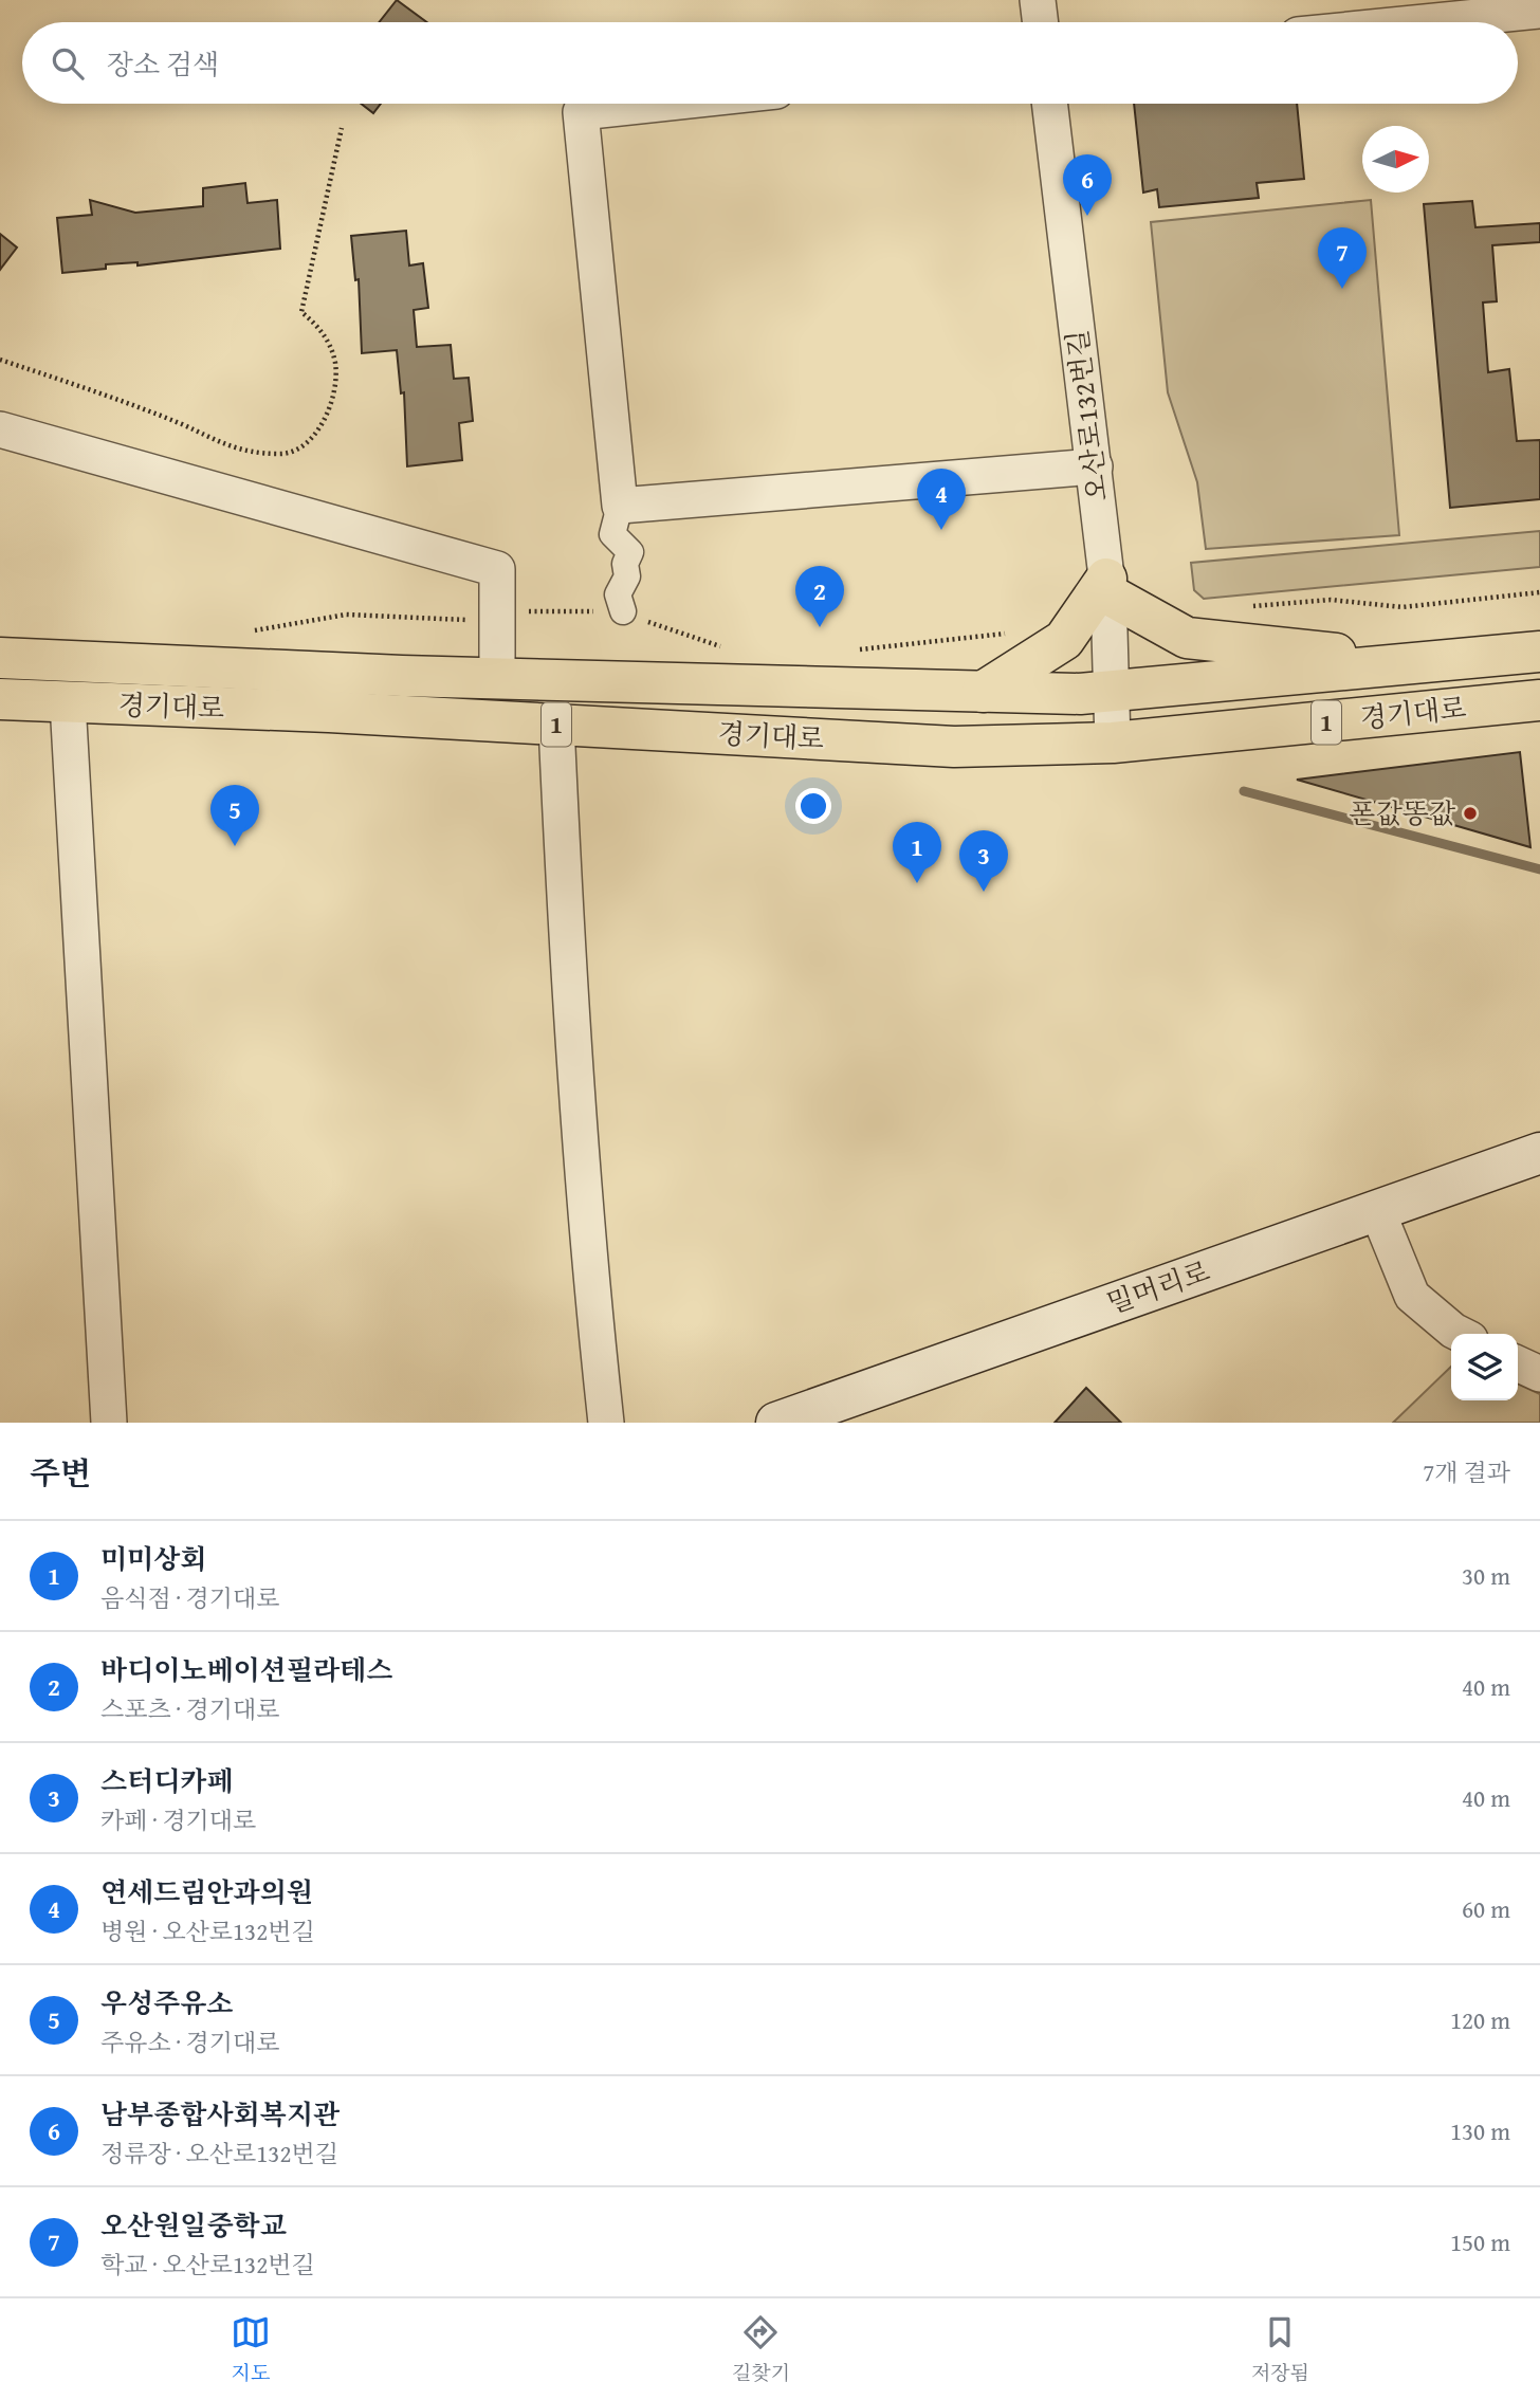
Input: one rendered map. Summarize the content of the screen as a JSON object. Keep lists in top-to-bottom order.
{
  "streets": {
    "main road": ["경기대로", "1", "밀머리로"],
    "street": ["오산로132번길"]
  },
  "crossings": [
    ["오산로132번길", "경기대로"]
  ],
  "places": ["폰값똥값"],
  "north": "right",
  "page": {
    "search": "장소 검색",
    "pins": [
      "6",
      "7",
      "4",
      "2",
      "5",
      "1",
      "3"
    ],
    "heading": ["주변", "7개 결과"],
    "list": [
      {
        "mark": "1",
        "name": "미미상회",
        "note": "음식점 · 경기대로",
        "value": "30 m"
      },
      {
        "mark": "2",
        "name": "바디이노베이션필라테스",
        "note": "스포츠 · 경기대로",
        "value": "40 m"
      },
      {
        "mark": "3",
        "name": "스터디카페",
        "note": "카페 · 경기대로",
        "value": "40 m"
      },
      {
        "mark": "4",
        "name": "연세드림안과의원",
        "note": "병원 · 오산로132번길",
        "value": "60 m"
      },
      {
        "mark": "5",
        "name": "우성주유소",
        "note": "주유소 · 경기대로",
        "value": "120 m"
      },
      {
        "mark": "6",
        "name": "남부종합사회복지관",
        "note": "정류장 · 오산로132번길",
        "value": "130 m"
      },
      {
        "mark": "7",
        "name": "오산원일중학교",
        "note": "학교 · 오산로132번길",
        "value": "150 m"
      }
    ],
    "nav": ["지도", "길찾기", "저장됨"]
  }
}
